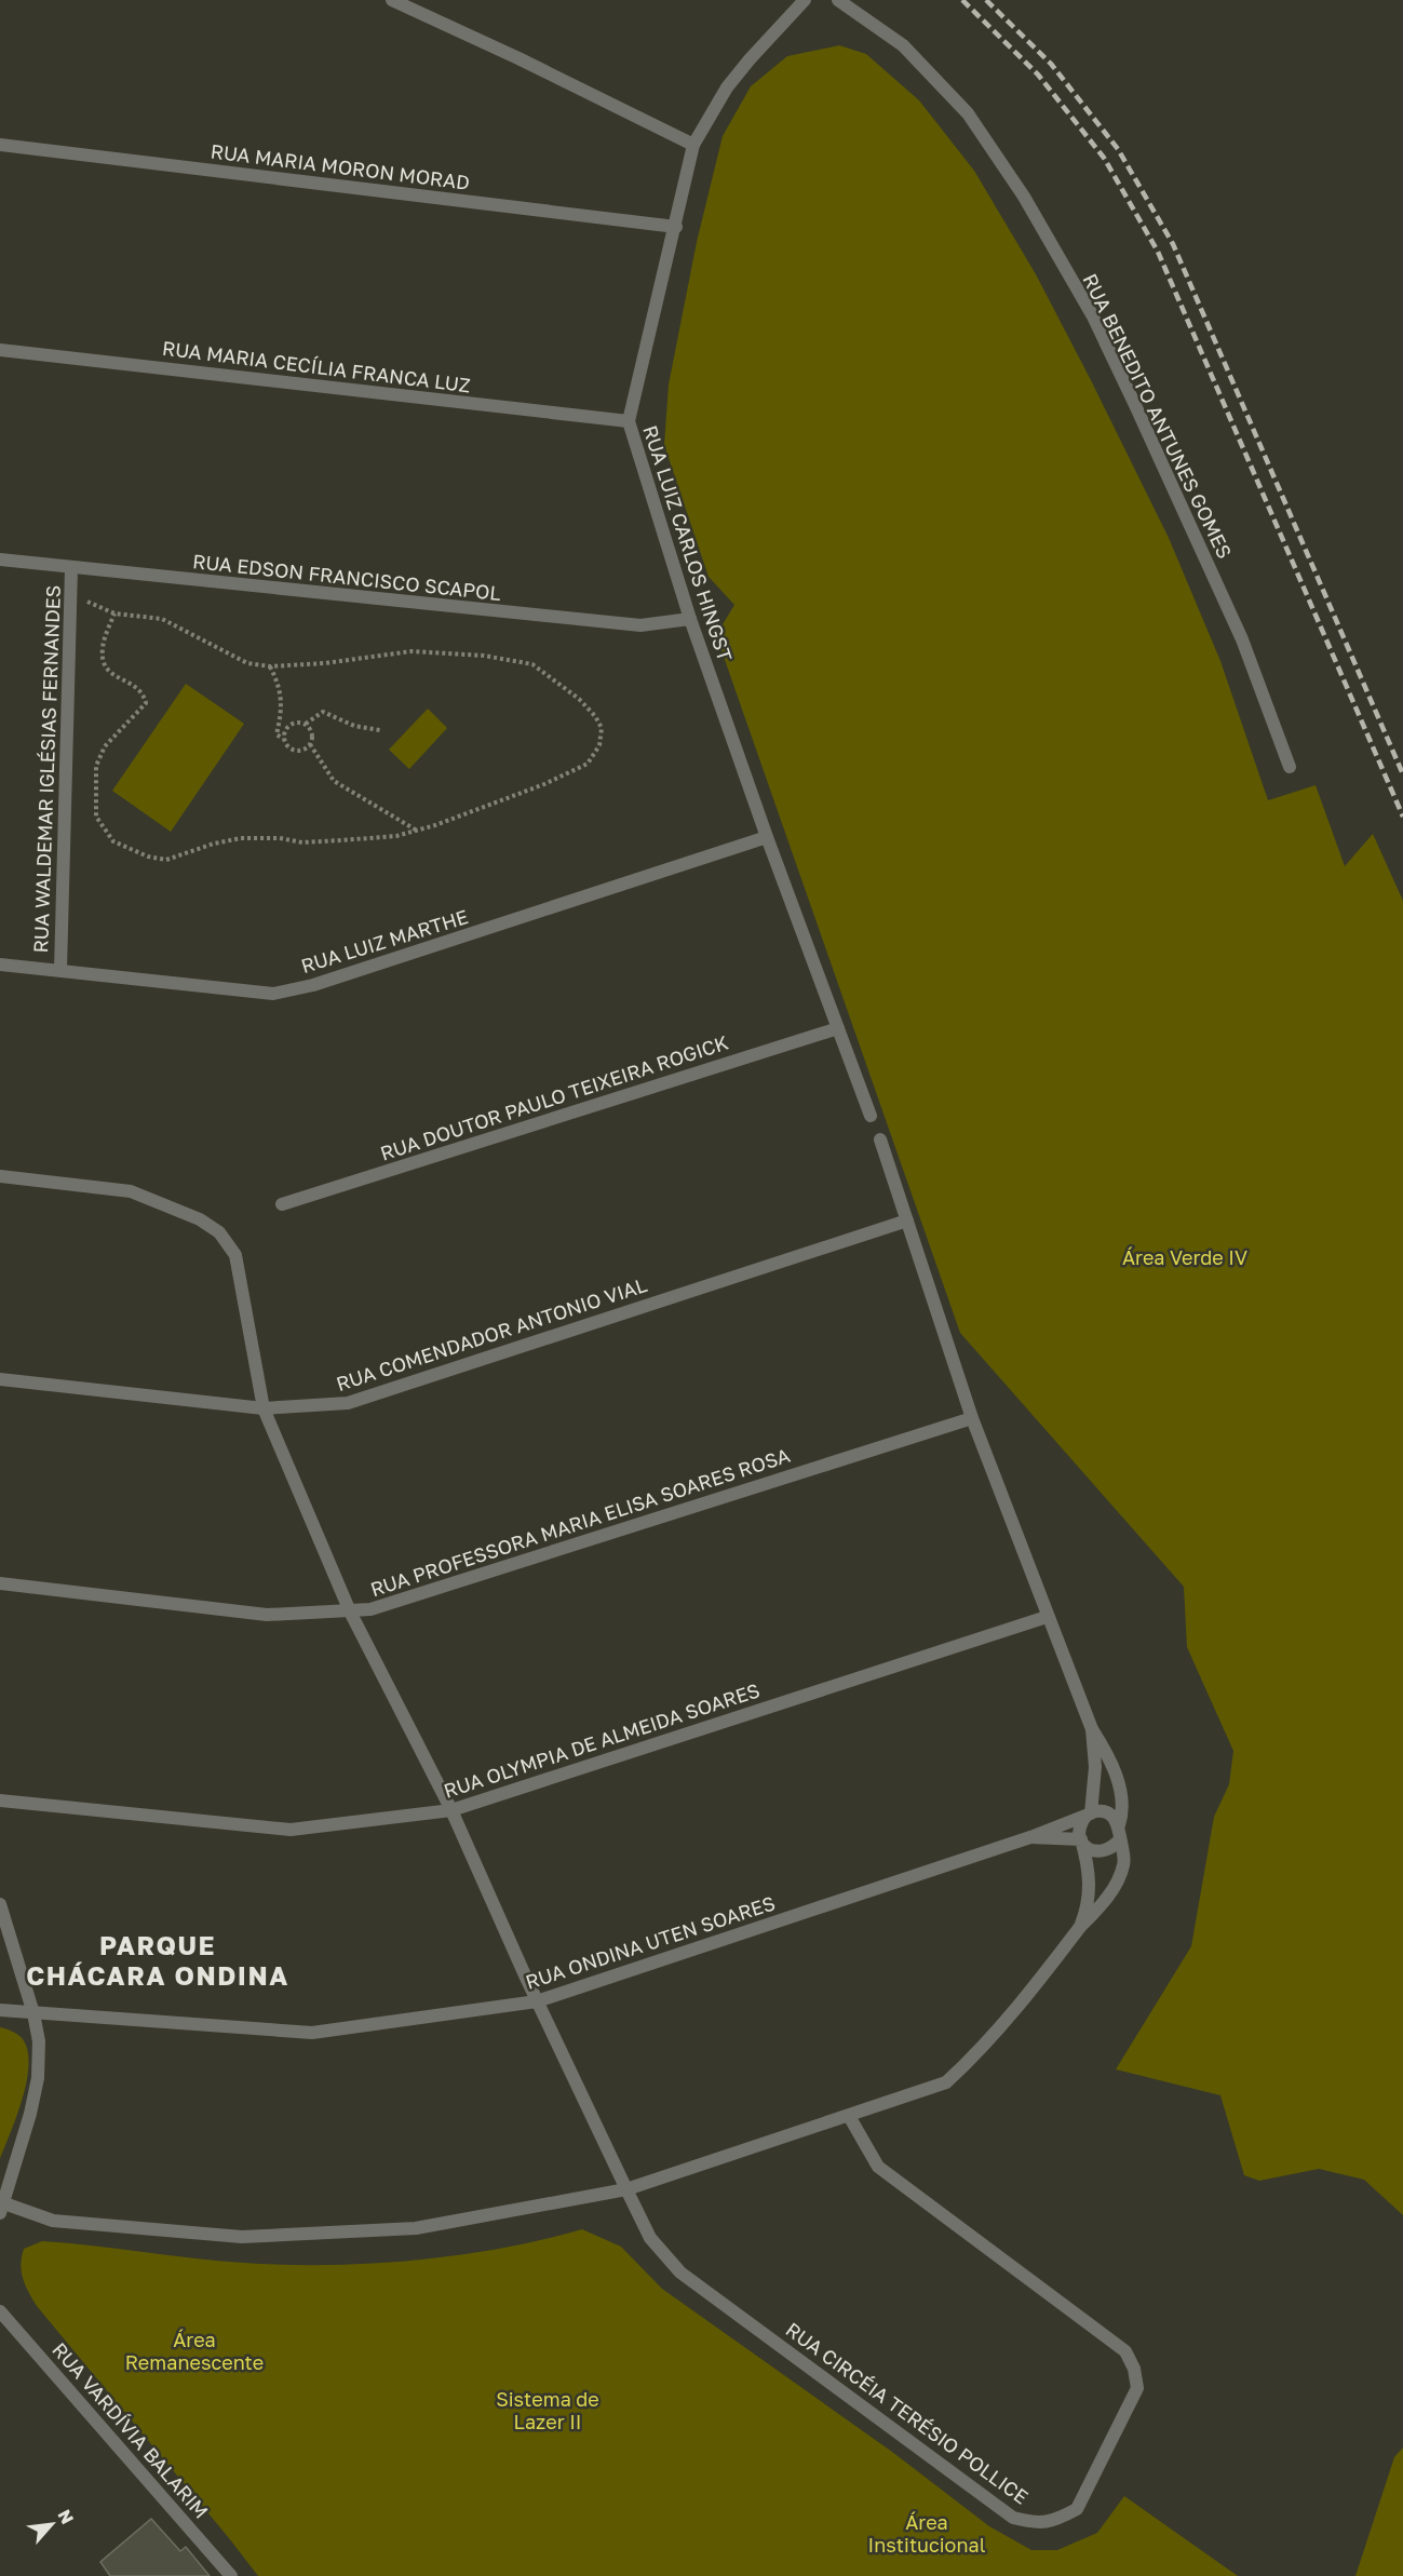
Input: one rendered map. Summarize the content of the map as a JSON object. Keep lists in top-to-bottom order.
{
  "streets": {
    "street": [
      "RUA MARIA MORON MORAD",
      "RUA MARIA CECÍLIA FRANCA LUZ",
      "RUA BENEDITO ANTUNES GOMES",
      "RUA LUIZ CARLOS HINGST",
      "RUA EDSON FRANCISCO SCAPOL",
      "RUA WALDEMAR IGLÉSIAS FERNANDES",
      "RUA LUIZ MARTHE",
      "RUA DOUTOR PAULO TEIXEIRA ROGICK",
      "RUA COMENDADOR ANTONIO VIAL",
      "RUA PROFESSORA MARIA ELISA SOARES ROSA",
      "RUA OLYMPIA DE ALMEIDA SOARES",
      "RUA ONDINA UTEN SOARES",
      "RUA CIRCÉIA TERÉSIO POLLICE",
      "RUA VARDÍVIA BALARIM"
    ]
  },
  "crossings": [
    ["RUA MARIA MORON MORAD", "RUA LUIZ CARLOS HINGST"],
    ["RUA MARIA CECÍLIA FRANCA LUZ", "RUA LUIZ CARLOS HINGST"],
    ["RUA LUIZ CARLOS HINGST", "RUA EDSON FRANCISCO SCAPOL"],
    ["RUA LUIZ CARLOS HINGST", "RUA LUIZ MARTHE"],
    ["RUA LUIZ CARLOS HINGST", "RUA DOUTOR PAULO TEIXEIRA ROGICK"],
    ["RUA EDSON FRANCISCO SCAPOL", "RUA WALDEMAR IGLÉSIAS FERNANDES"],
    ["RUA WALDEMAR IGLÉSIAS FERNANDES", "RUA LUIZ MARTHE"],
    ["RUA COMENDADOR ANTONIO VIAL", "RUA CIRCÉIA TERÉSIO POLLICE"],
    ["RUA PROFESSORA MARIA ELISA SOARES ROSA", "RUA CIRCÉIA TERÉSIO POLLICE"],
    ["RUA OLYMPIA DE ALMEIDA SOARES", "RUA CIRCÉIA TERÉSIO POLLICE"],
    ["RUA ONDINA UTEN SOARES", "RUA CIRCÉIA TERÉSIO POLLICE"]
  ],
  "districts": ["PARQUE CHÁCARA ONDINA"],
  "parks": [
    "Área Verde IV",
    "Área Remanescente",
    "Sistema de Lazer II",
    "Área Institucional"
  ],
  "north": "top right"
}
